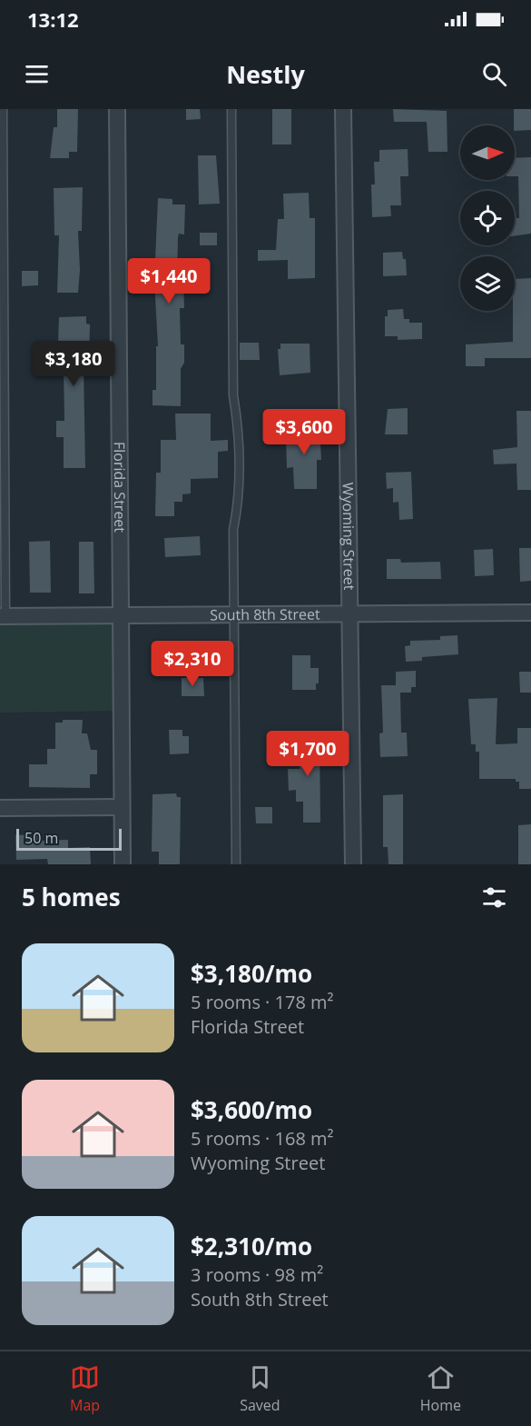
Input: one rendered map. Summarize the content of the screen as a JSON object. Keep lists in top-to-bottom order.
{
  "streets": {
    "street": ["Florida Street", "Wyoming Street", "South 8th Street"]
  },
  "crossings": [
    ["Florida Street", "South 8th Street"],
    ["Wyoming Street", "South 8th Street"]
  ],
  "scale_bar": "50 m",
  "north": "right",
  "page": {
    "status": "13:12",
    "header": "Nestly",
    "price": [
      "$1,440",
      "$3,180",
      "$3,600",
      "$2,310",
      "$1,700"
    ],
    "scale": "50 m",
    "heading": "5 homes",
    "list": [
      {
        "name": "$3,180/mo",
        "note": "5 rooms · 178 m² · Florida Street"
      },
      {
        "name": "$3,600/mo",
        "note": "5 rooms · 168 m² · Wyoming Street"
      },
      {
        "name": "$2,310/mo",
        "note": "3 rooms · 98 m² · South 8th Street"
      }
    ],
    "tabs": ["Map", "Saved", "Home"]
  }
}
